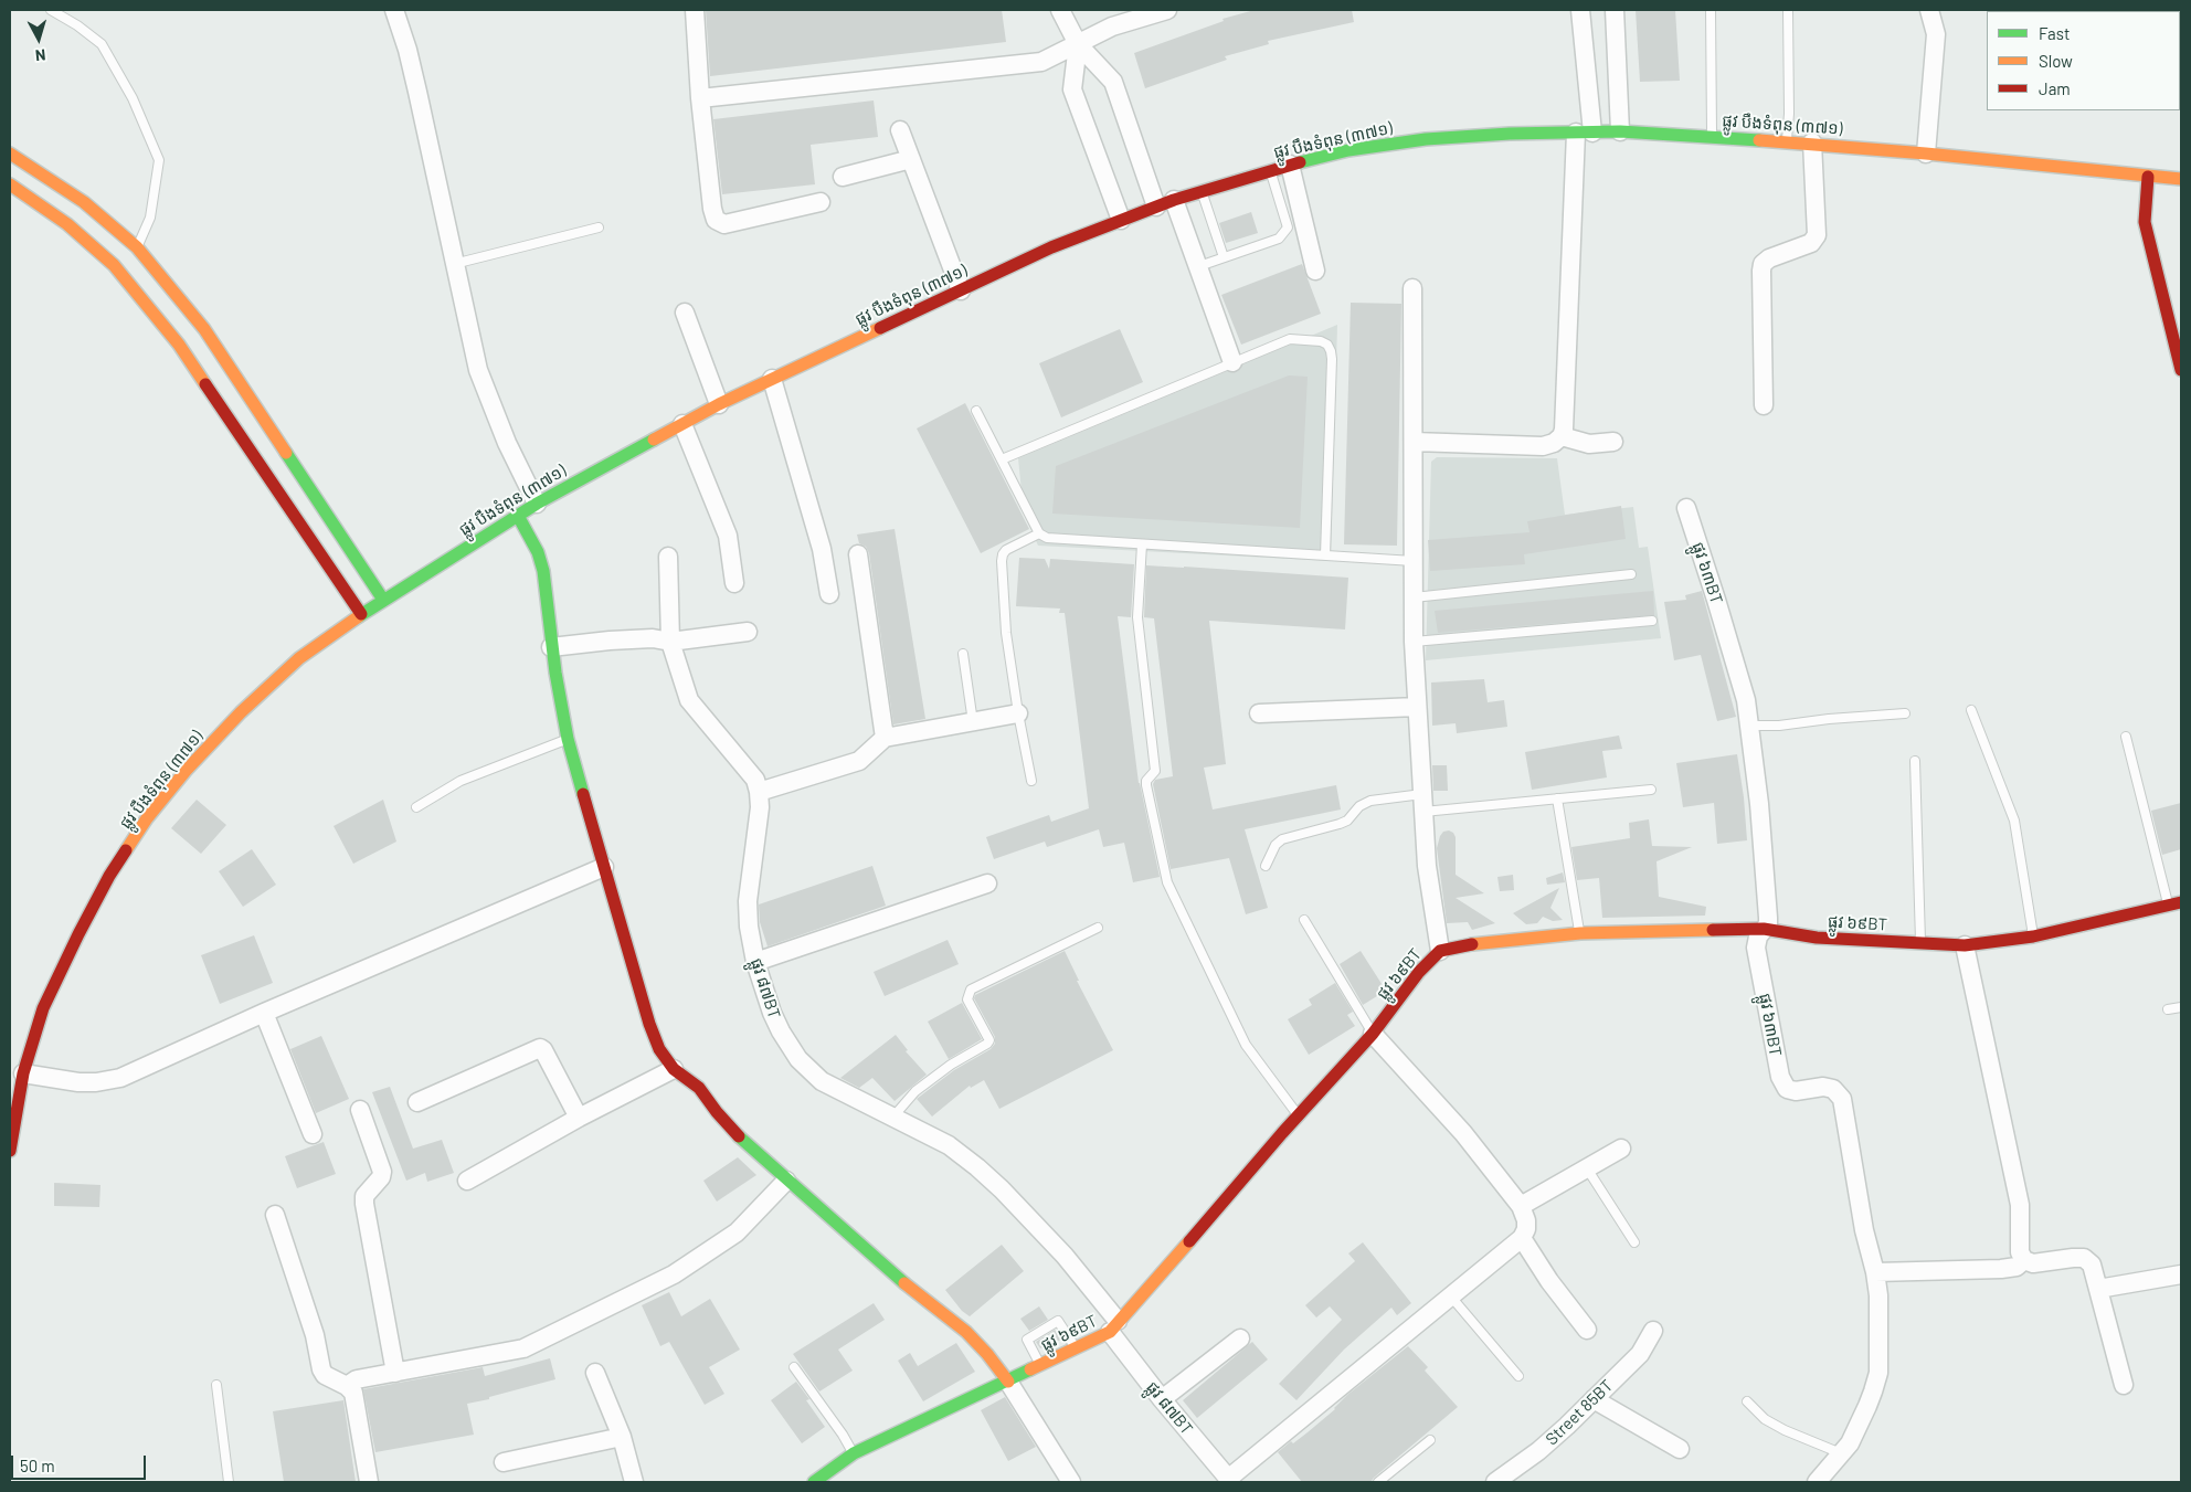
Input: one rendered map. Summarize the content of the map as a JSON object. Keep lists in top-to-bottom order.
{
  "streets": {
    "street": [
      "ផ្លូវ បឹងទំពុន (៣៧១)",
      "ផ្លូវ ៦៣BT",
      "ផ្លូវ ៦៩BT",
      "ផ្លូវ ៨៧BT",
      "Street 85BT"
    ]
  },
  "crossings": [
    ["ផ្លូវ ៦៣BT", "ផ្លូវ ៦៩BT"],
    ["ផ្លូវ ៦៩BT", "ផ្លូវ ៨៧BT"]
  ],
  "legend": ["Fast", "Slow", "Jam"],
  "scale_bar": "50 m",
  "north": "bottom"
}
